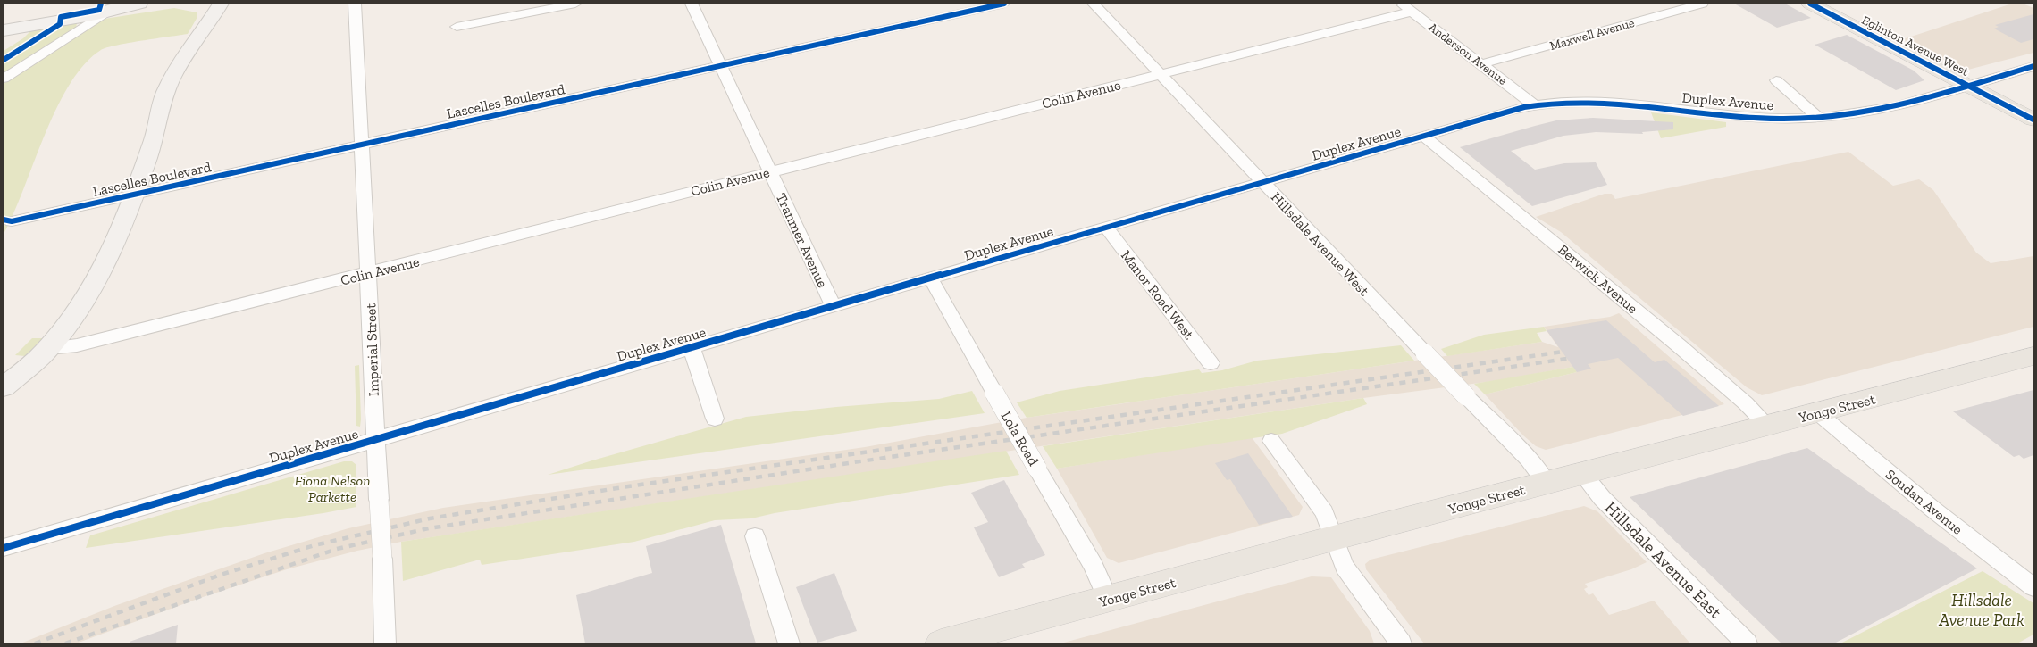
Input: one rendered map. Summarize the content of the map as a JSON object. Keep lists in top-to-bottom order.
{
  "streets": {
    "main road": ["Eglinton Avenue West", "Yonge Street"],
    "street": [
      "Maxwell Avenue",
      "Anderson Avenue",
      "Colin Avenue",
      "Lascelles Boulevard",
      "Duplex Avenue",
      "Tranmer Avenue",
      "Hillsdale Avenue West",
      "Berwick Avenue",
      "Manor Road West",
      "Imperial Street",
      "Lola Road",
      "Soudan Avenue",
      "Hillsdale Avenue East"
    ]
  },
  "crossings": [
    ["Maxwell Avenue", "Anderson Avenue"],
    ["Eglinton Avenue West", "Duplex Avenue"],
    ["Anderson Avenue", "Colin Avenue"],
    ["Anderson Avenue", "Duplex Avenue"],
    ["Colin Avenue", "Tranmer Avenue"],
    ["Colin Avenue", "Hillsdale Avenue West"],
    ["Colin Avenue", "Imperial Street"],
    ["Lascelles Boulevard", "Tranmer Avenue"],
    ["Lascelles Boulevard", "Imperial Street"],
    ["Duplex Avenue", "Tranmer Avenue"],
    ["Duplex Avenue", "Hillsdale Avenue West"],
    ["Duplex Avenue", "Berwick Avenue"],
    ["Duplex Avenue", "Manor Road West"],
    ["Duplex Avenue", "Imperial Street"],
    ["Duplex Avenue", "Lola Road"],
    ["Hillsdale Avenue West", "Yonge Street"],
    ["Berwick Avenue", "Yonge Street"],
    ["Yonge Street", "Lola Road"],
    ["Yonge Street", "Soudan Avenue"],
    ["Yonge Street", "Hillsdale Avenue East"]
  ],
  "parks": ["Fiona Nelson Parkette", "Hillsdale Avenue Park"]
}
